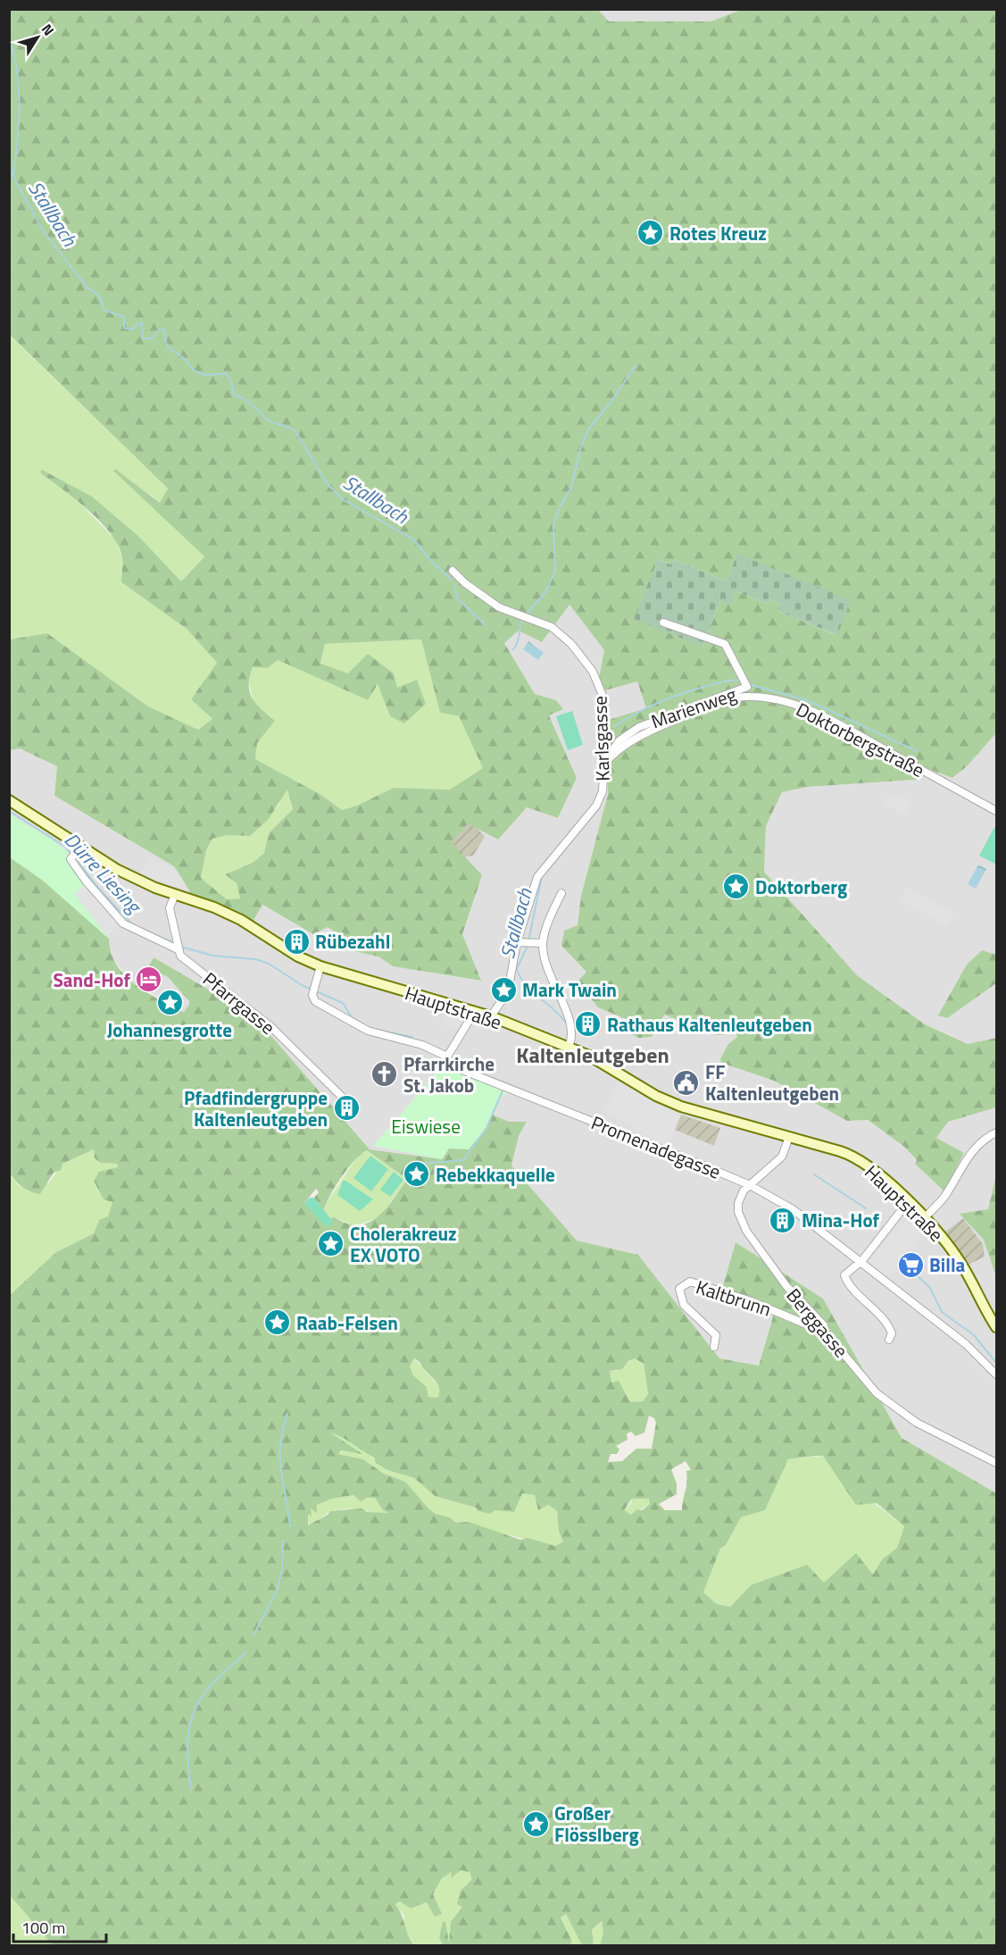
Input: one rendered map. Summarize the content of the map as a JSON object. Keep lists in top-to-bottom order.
{
  "streets": {
    "main road": ["Hauptstraße"],
    "street": [
      "Marienweg",
      "Karlsgasse",
      "Doktorbergstraße",
      "Pfarrgasse",
      "Promenadegasse",
      "Kaltbrunn",
      "Berggasse"
    ]
  },
  "crossings": [
    ["Marienweg", "Karlsgasse"],
    ["Marienweg", "Doktorbergstraße"],
    ["Karlsgasse", "Doktorbergstraße"],
    ["Karlsgasse", "Hauptstraße"],
    ["Hauptstraße", "Promenadegasse"],
    ["Hauptstraße", "Berggasse"],
    ["Promenadegasse", "Berggasse"],
    ["Kaltbrunn", "Berggasse"]
  ],
  "districts": ["Kaltenleutgeben"],
  "water": ["Stallbach", "Dürre Liesing"],
  "parks": ["Eiswiese"],
  "places": {
    "place": [
      "Rotes Kreuz",
      "Doktorberg",
      "Mark Twain",
      "Johannesgrotte",
      "Rebekkaquelle",
      "Cholerakreuz EX VOTO",
      "Raab-Felsen",
      "Großer Flösslberg"
    ],
    "building": [
      "Rübezahl",
      "Rathaus Kaltenleutgeben",
      "Pfadfindergruppe Kaltenleutgeben",
      "Mina-Hof"
    ],
    "hotel": ["Sand-Hof"],
    "church": ["Pfarrkirche St. Jakob"],
    "public building": ["FF Kaltenleutgeben"],
    "supermarket": ["Billa"]
  },
  "scale_bar": "100 m",
  "north": "top right"
}
